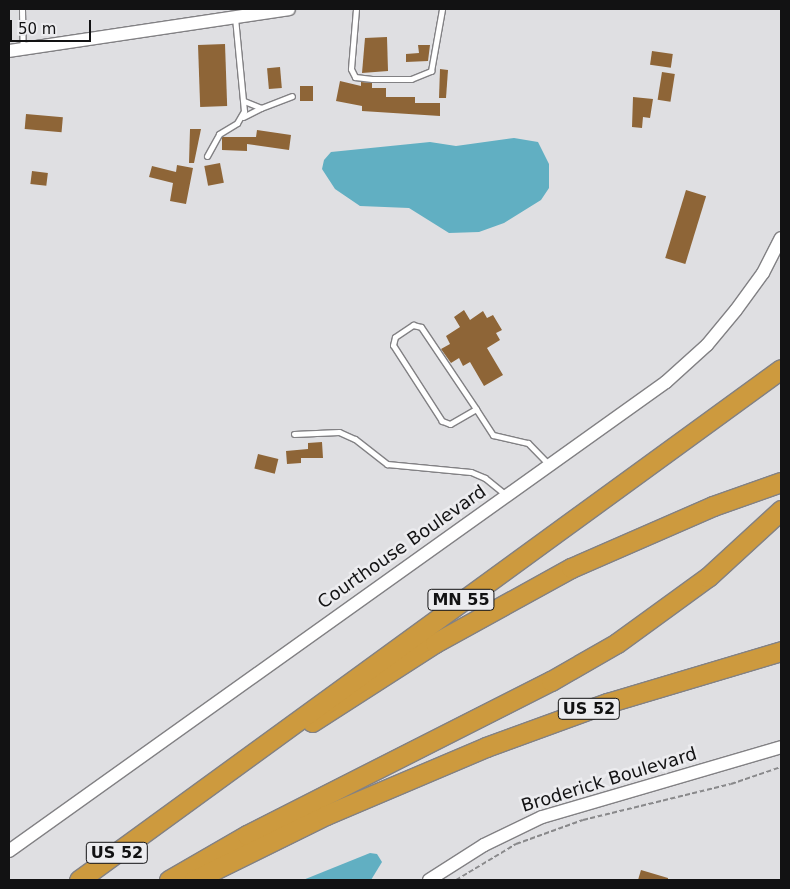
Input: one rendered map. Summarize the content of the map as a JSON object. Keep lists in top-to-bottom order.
{
  "streets": {
    "highway": ["MN 55", "US 52"],
    "street": ["Courthouse Boulevard", "Broderick Boulevard"]
  },
  "crossings": [
    ["MN 55", "US 52"]
  ],
  "scale_bar": "50 m"
}
